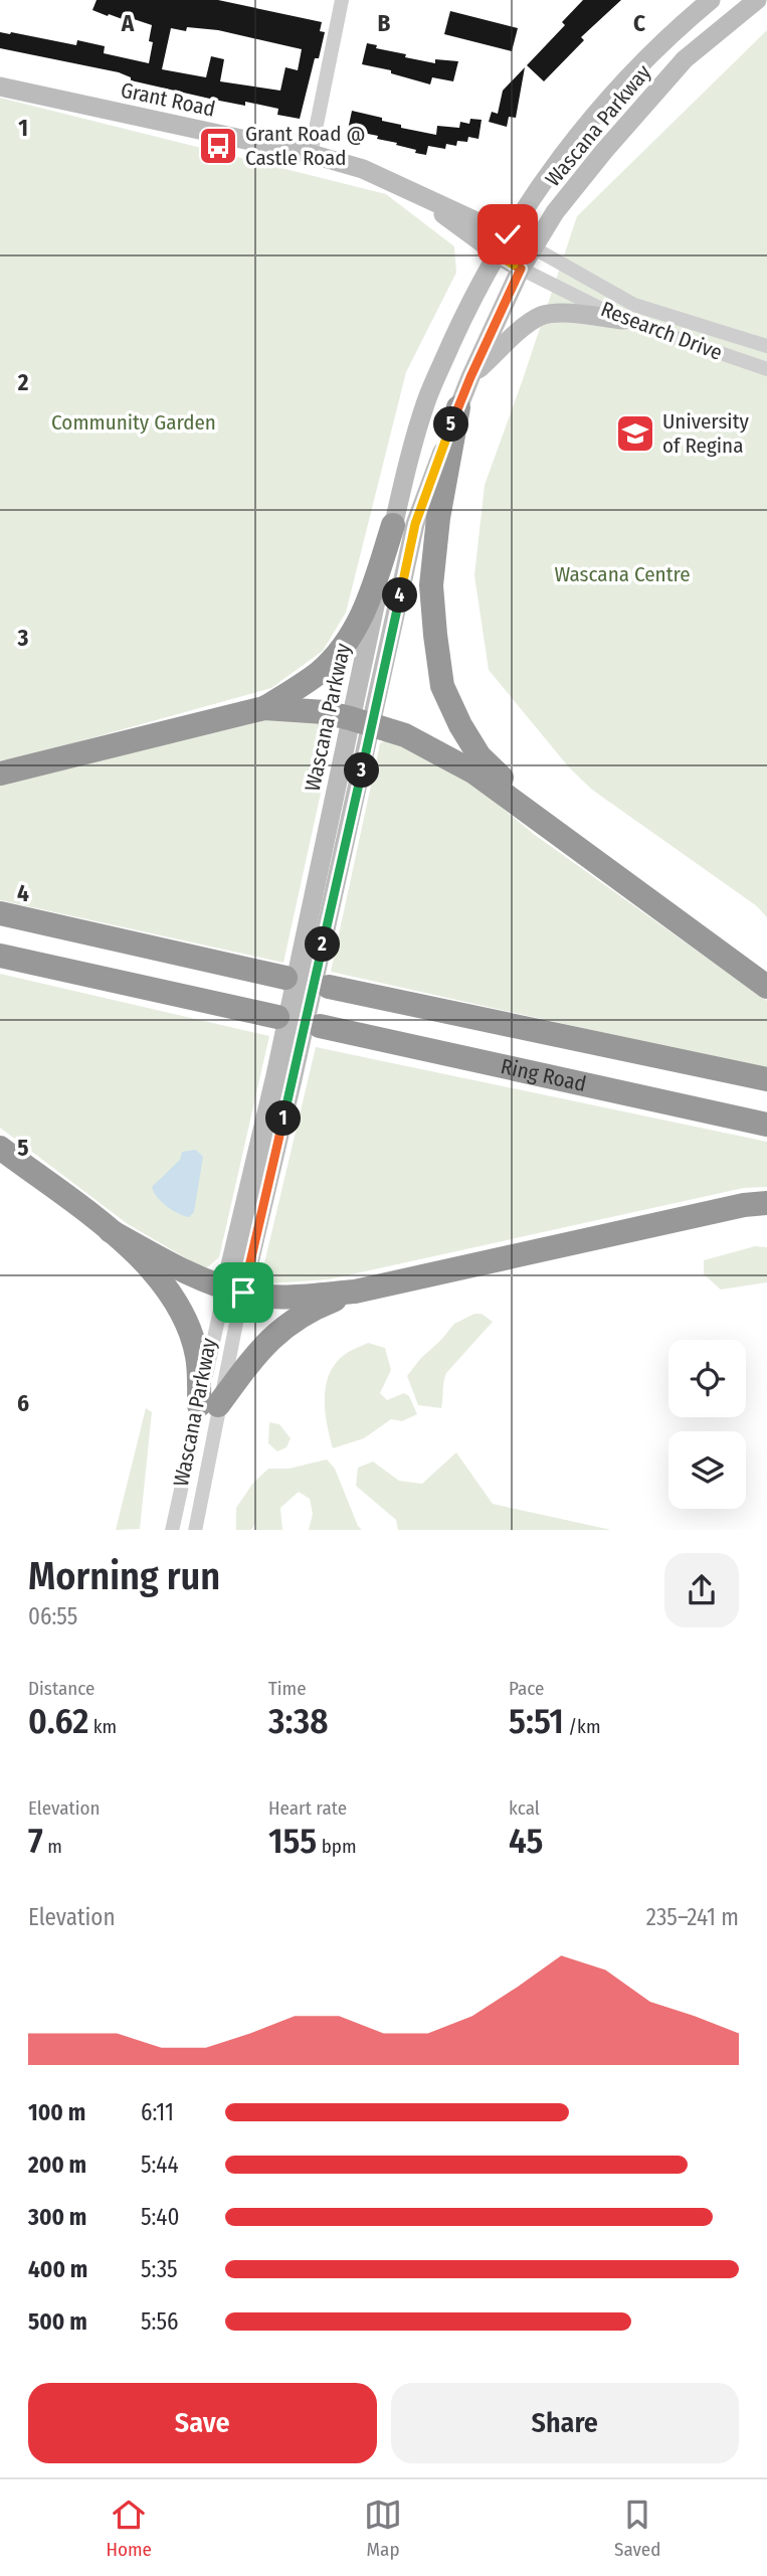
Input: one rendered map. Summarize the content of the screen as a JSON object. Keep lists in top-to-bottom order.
{
  "streets": {
    "highway": ["Ring Road"],
    "main road": ["Grant Road", "Wascana Parkway"],
    "street": ["Research Drive"]
  },
  "crossings": [
    ["Grant Road", "Wascana Parkway"],
    ["Grant Road", "Research Drive"],
    ["Wascana Parkway", "Research Drive"]
  ],
  "parks": ["Community Garden", "Wascana Centre"],
  "places": {
    "bus stop": ["Grant Road @ Castle Road"],
    "school or university": ["University of Regina"]
  },
  "page": {
    "pins": [
      "5",
      "4",
      "3",
      "2",
      "1"
    ],
    "heading": ["Morning run", "06:55"],
    "stats": [
      ["Distance", "0.62 km"],
      ["Time", "3:38"],
      ["Pace", "5:51 /km"],
      ["Elevation", "7 m"],
      ["Heart rate", "155 bpm"],
      ["kcal", "45"]
    ],
    "chart": ["Elevation", "235–241 m"],
    "list": [
      {
        "name": "100 m",
        "note": "6:11"
      },
      {
        "name": "200 m",
        "note": "5:44"
      },
      {
        "name": "300 m",
        "note": "5:40"
      },
      {
        "name": "400 m",
        "note": "5:35"
      },
      {
        "name": "500 m",
        "note": "5:56"
      }
    ],
    "buttons": ["Save", "Share"],
    "tabs": ["Home", "Map", "Saved"]
  },
  "grid": {
    "columns": ["A", "B", "C"],
    "rows": [
      "1",
      "2",
      "3",
      "4",
      "5",
      "6"
    ]
  }
}
